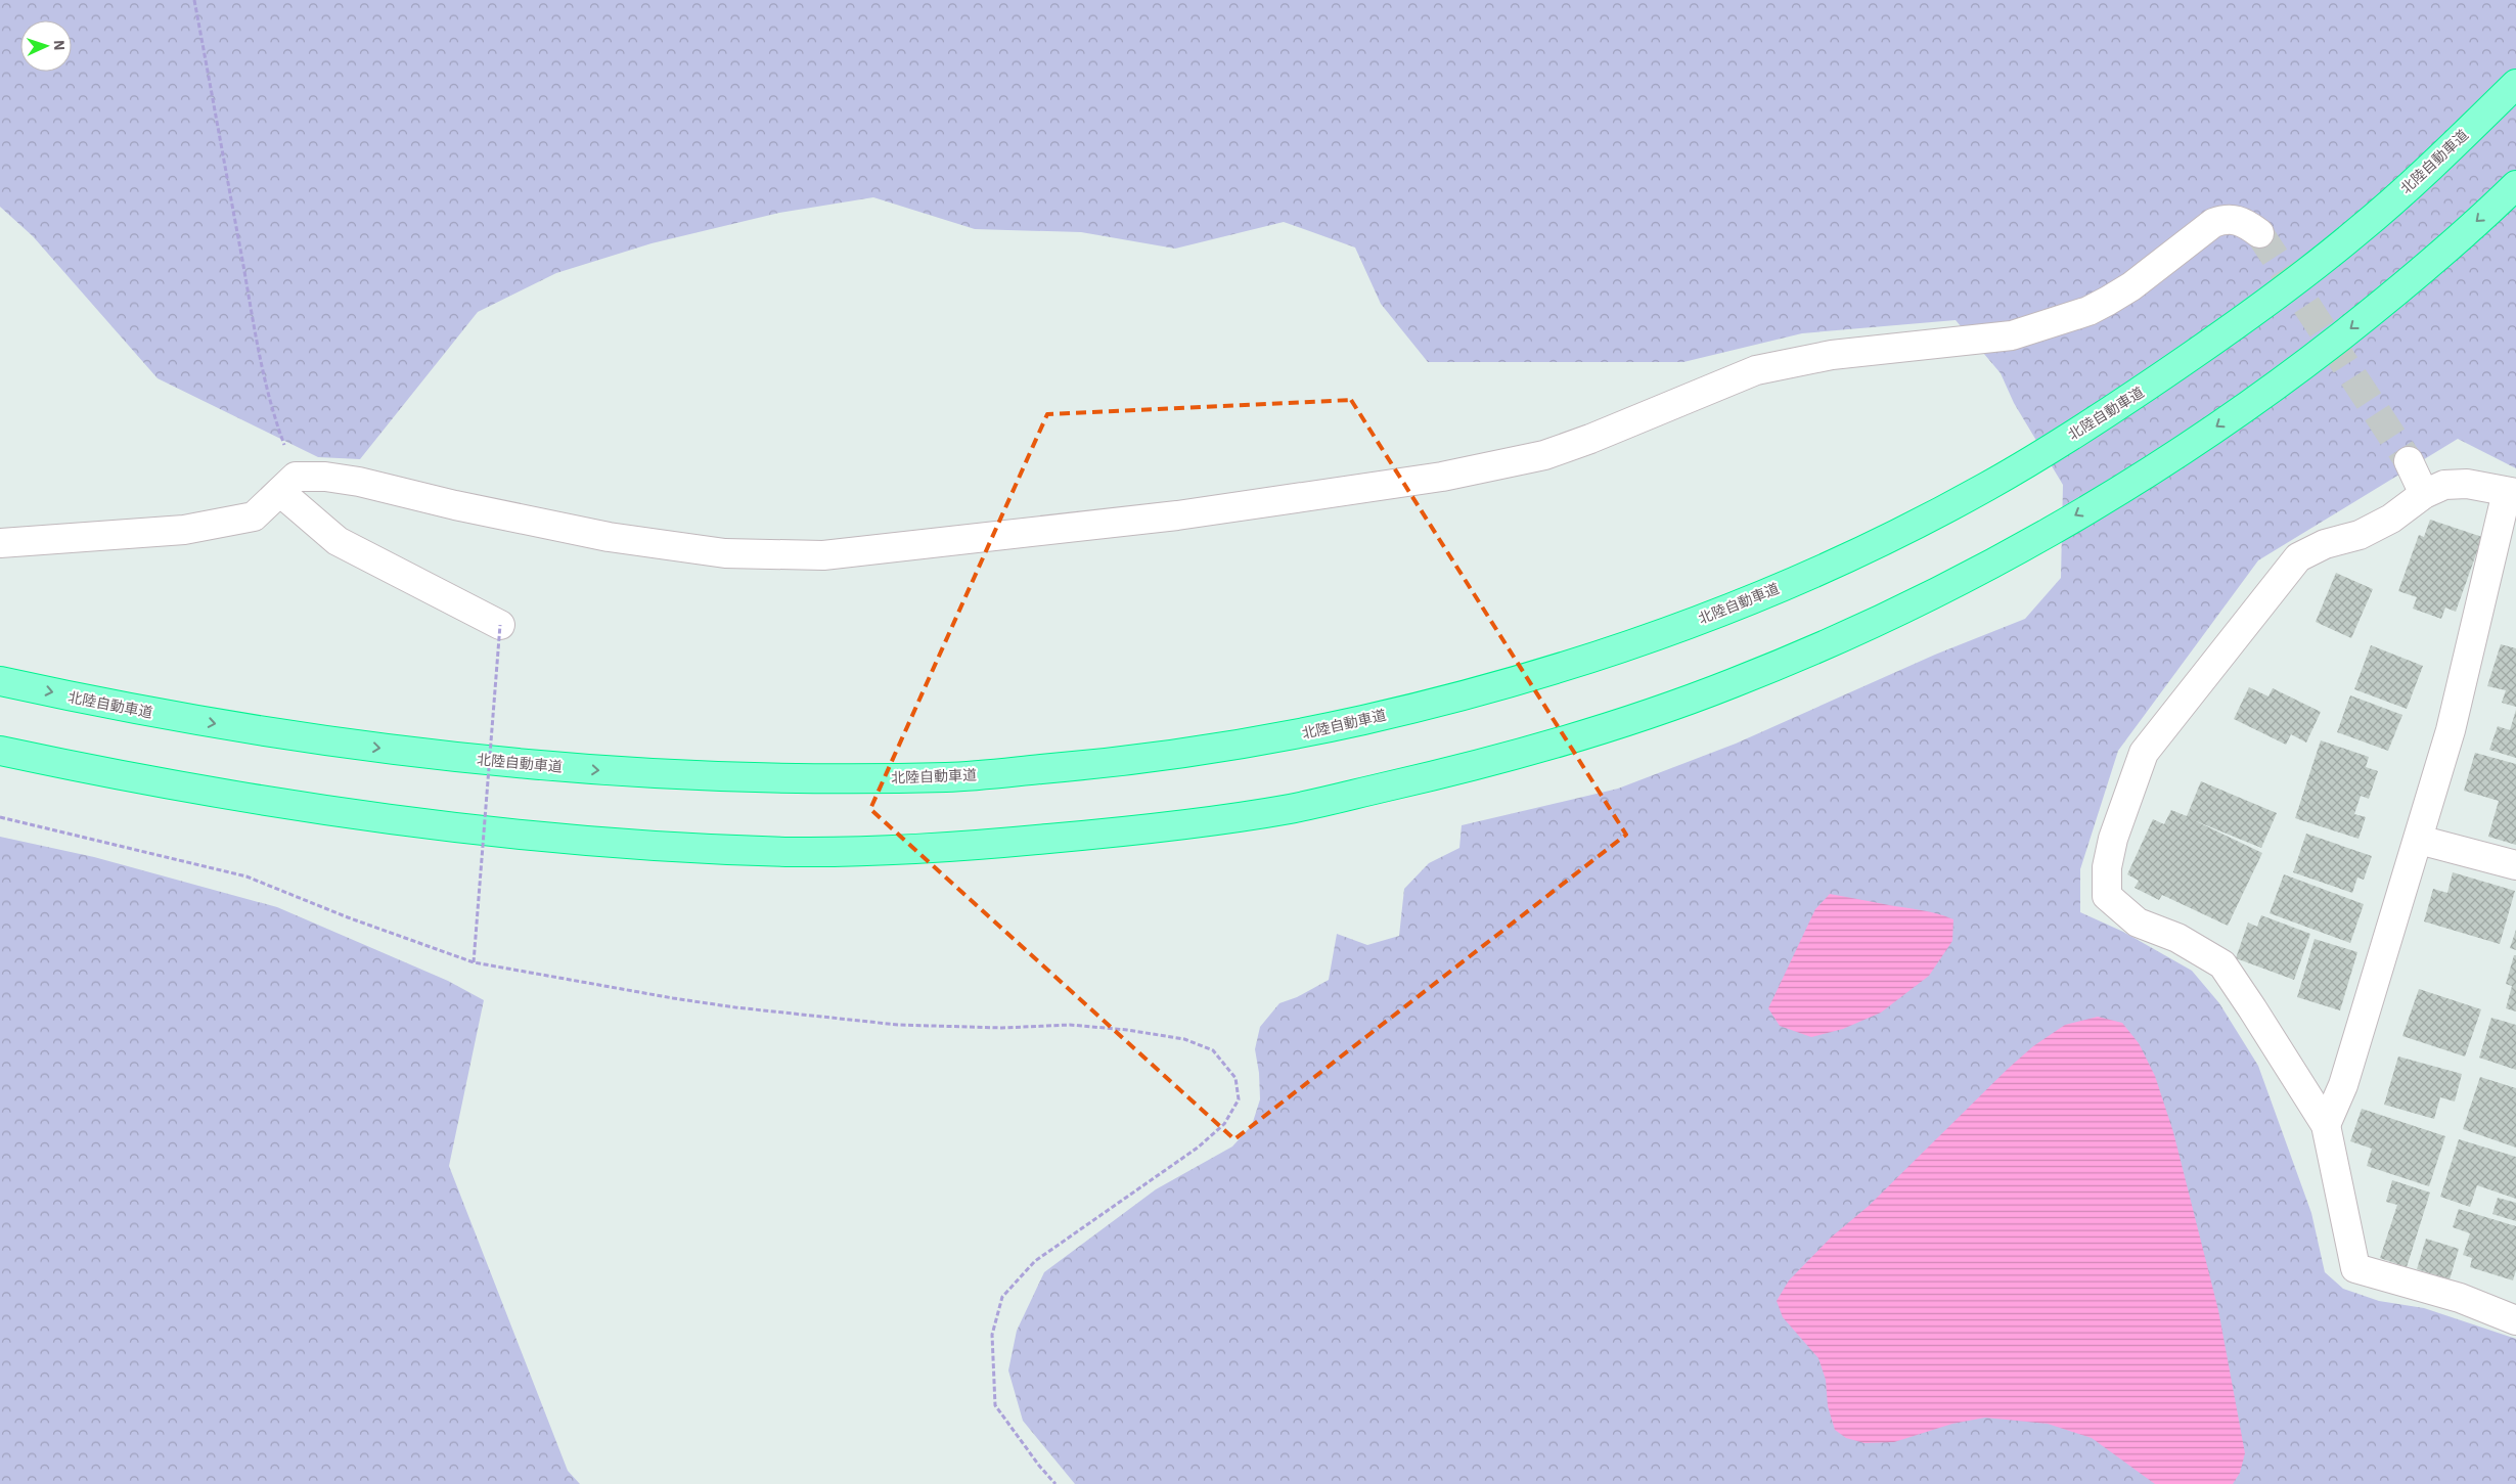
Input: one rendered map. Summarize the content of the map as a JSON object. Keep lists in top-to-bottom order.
{
  "streets": {
    "highway": ["北陸自動車道"]
  },
  "north": "right"
}
